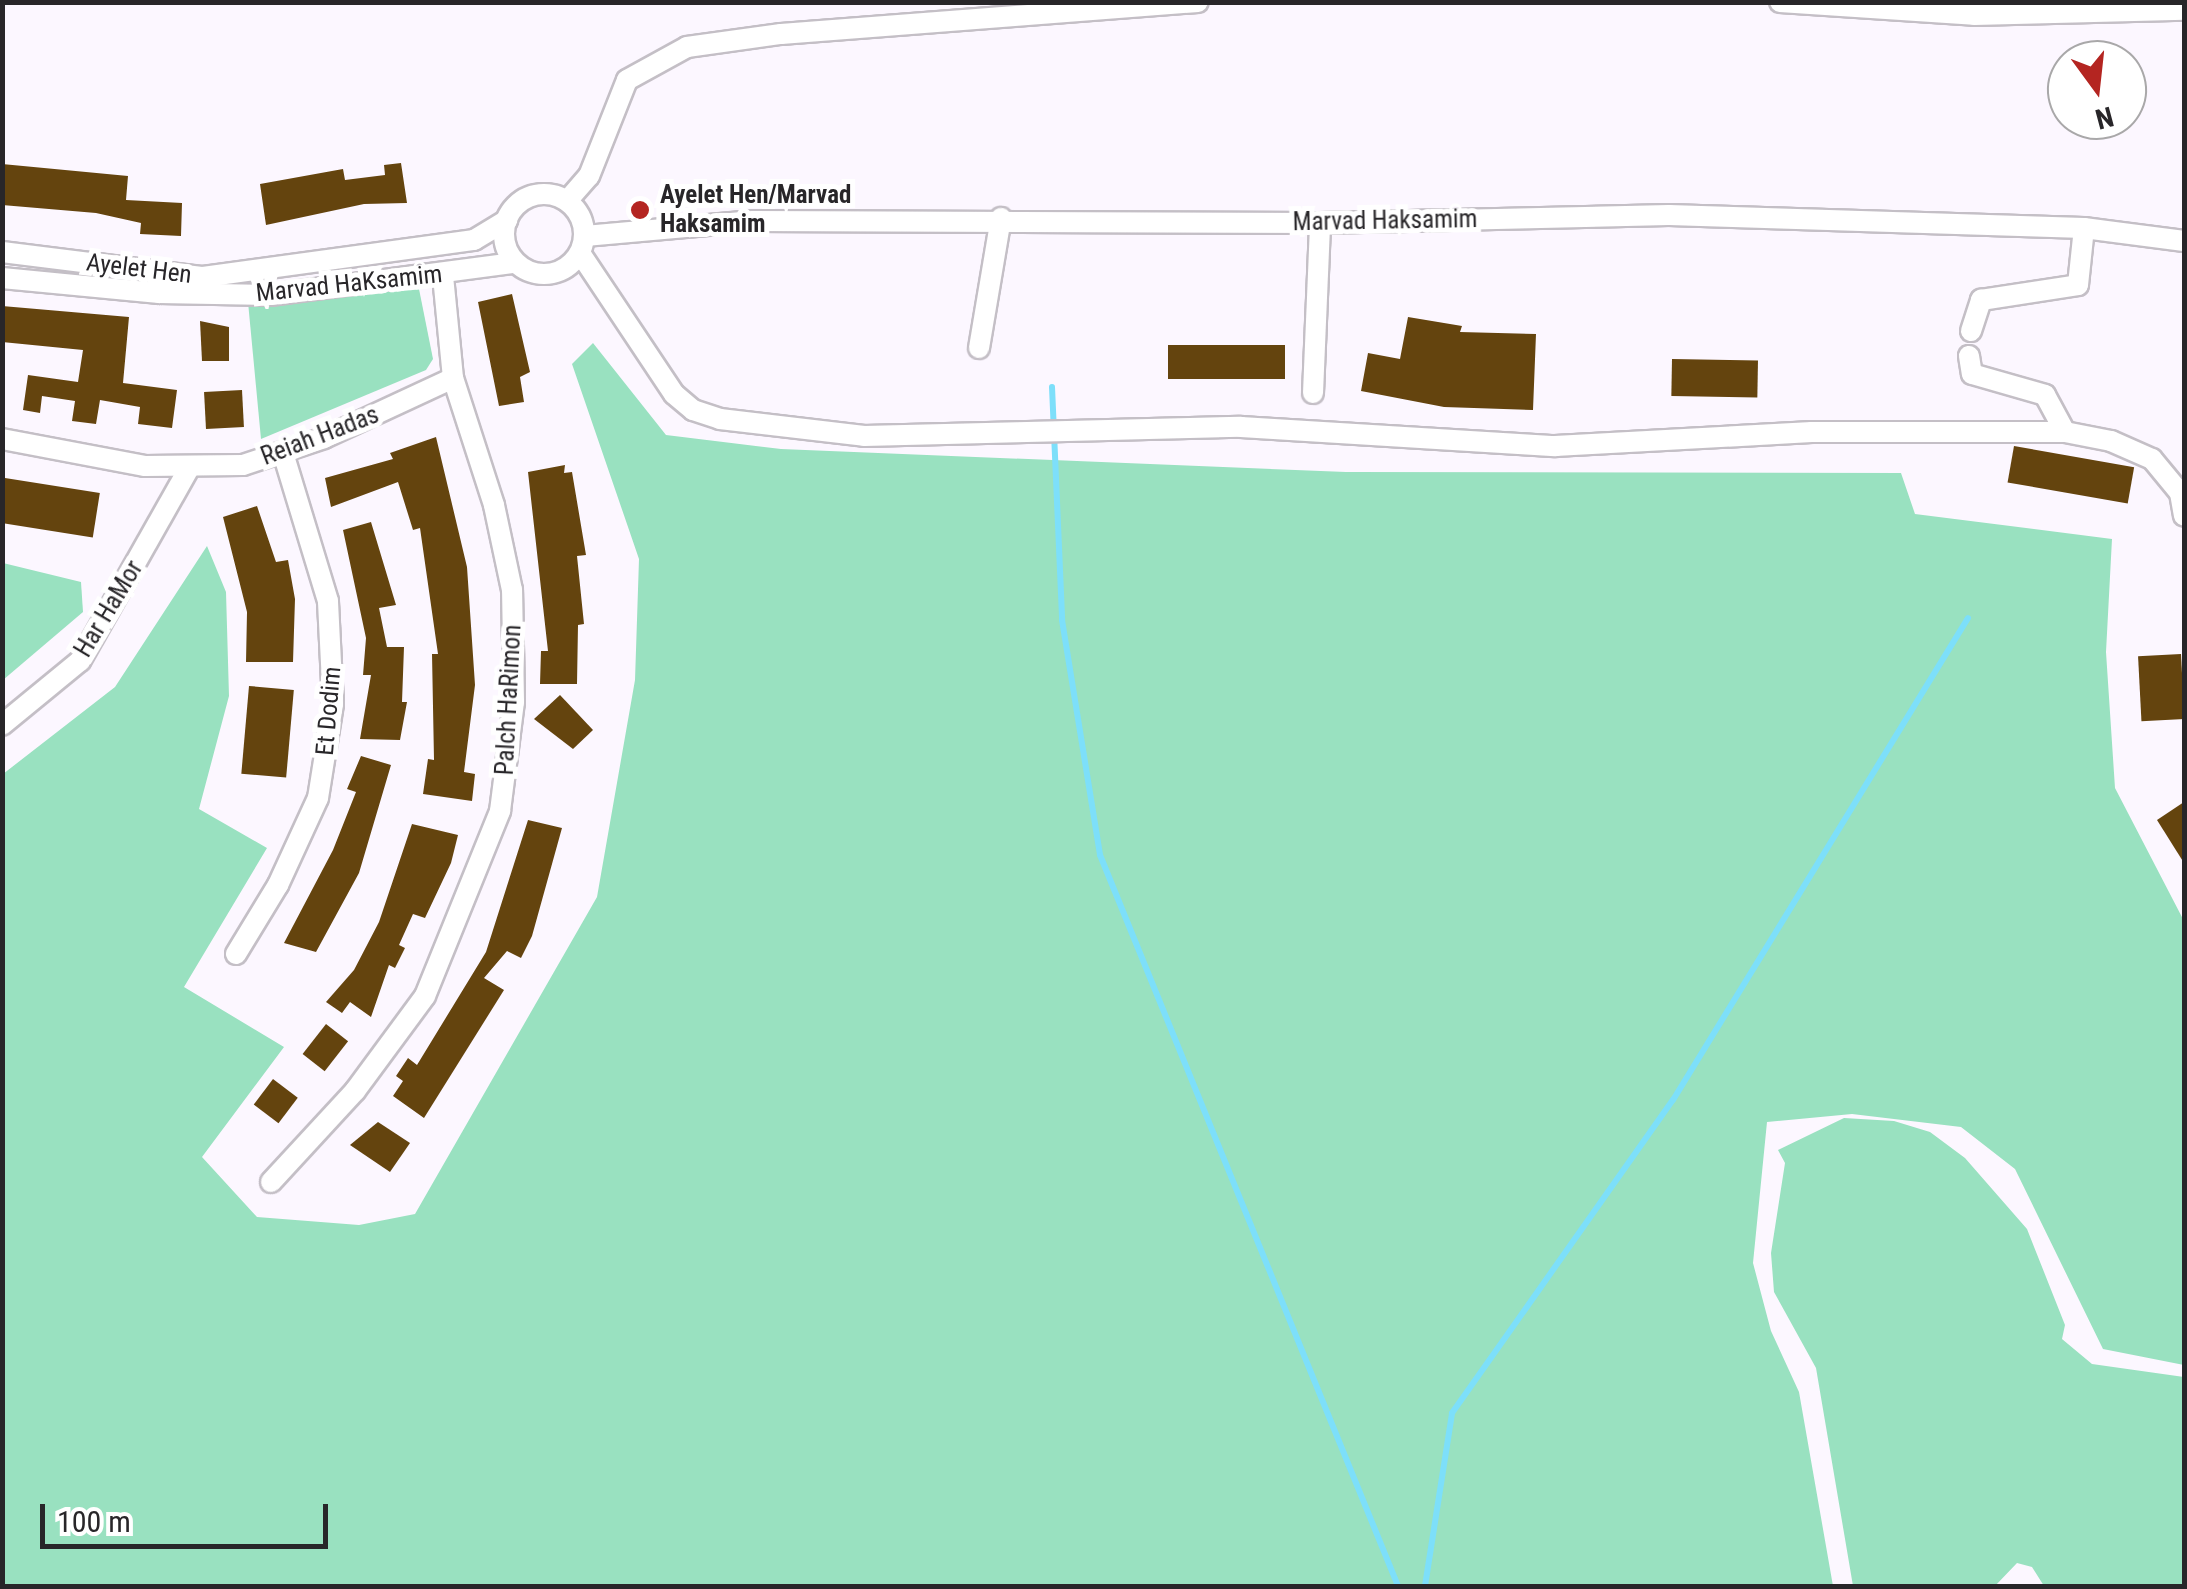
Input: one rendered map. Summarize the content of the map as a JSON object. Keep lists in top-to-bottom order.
{
  "streets": {
    "street": [
      "Marvad Haksamim",
      "Ayelet Hen",
      "Marvad HaKsamim",
      "Reiah Hadas",
      "Har HaMor",
      "Palch HaRimon",
      "Et Dodim"
    ]
  },
  "crossings": [
    ["Marvad Haksamim", "Ayelet Hen"],
    ["Marvad Haksamim", "Marvad HaKsamim"],
    ["Ayelet Hen", "Marvad HaKsamim"],
    ["Marvad HaKsamim", "Palch HaRimon"],
    ["Reiah Hadas", "Har HaMor"],
    ["Reiah Hadas", "Palch HaRimon"],
    ["Reiah Hadas", "Et Dodim"]
  ],
  "places": ["Ayelet Hen/Marvad Haksamim"],
  "scale_bar": "100 m",
  "north": "bottom"
}
